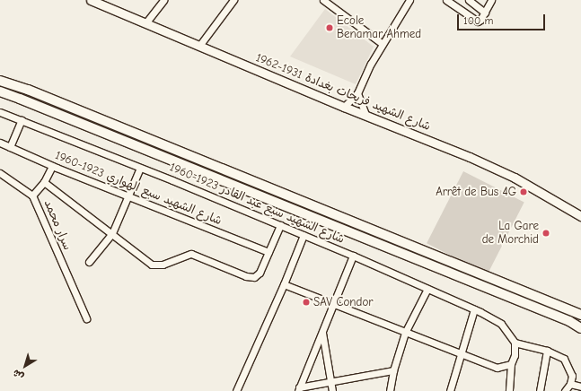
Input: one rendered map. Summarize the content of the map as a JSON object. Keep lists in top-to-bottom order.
{
  "streets": {
    "main road": ["شارع الشهيد فريحات بغدادة 1931-1962"],
    "street": ["شارع الشهيد سبع الهواري 1923-1960", "شارع الشهيد سبع عبد القادر 1923-1960", "سرار محمد"]
  },
  "places": [
    "Ecole Benamar Ahmed",
    "Arrêt de Bus 4G",
    "La Gare de Morchid",
    "SAV Condor"
  ],
  "scale_bar": "100 m",
  "north": "bottom left"
}
